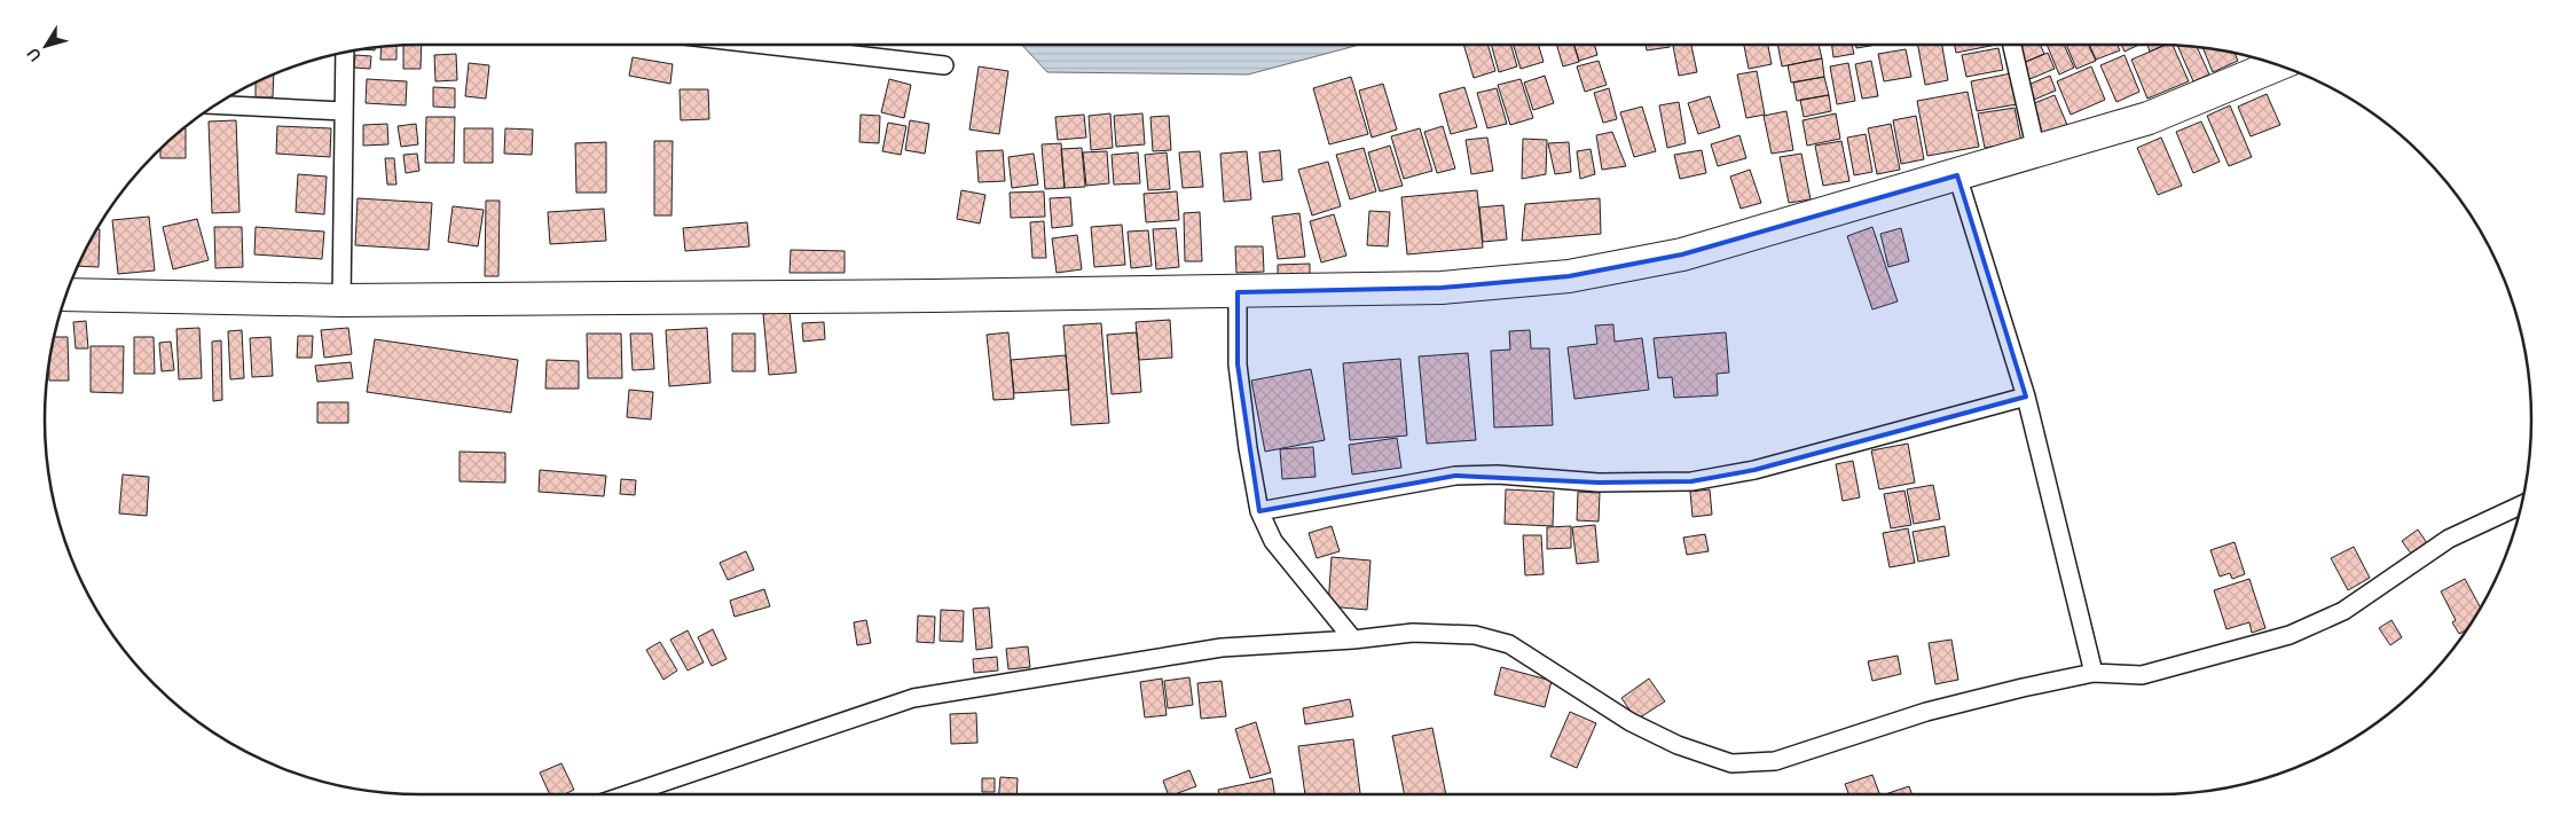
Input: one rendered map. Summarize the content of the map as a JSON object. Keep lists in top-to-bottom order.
{
  "north": "bottom left"
}
